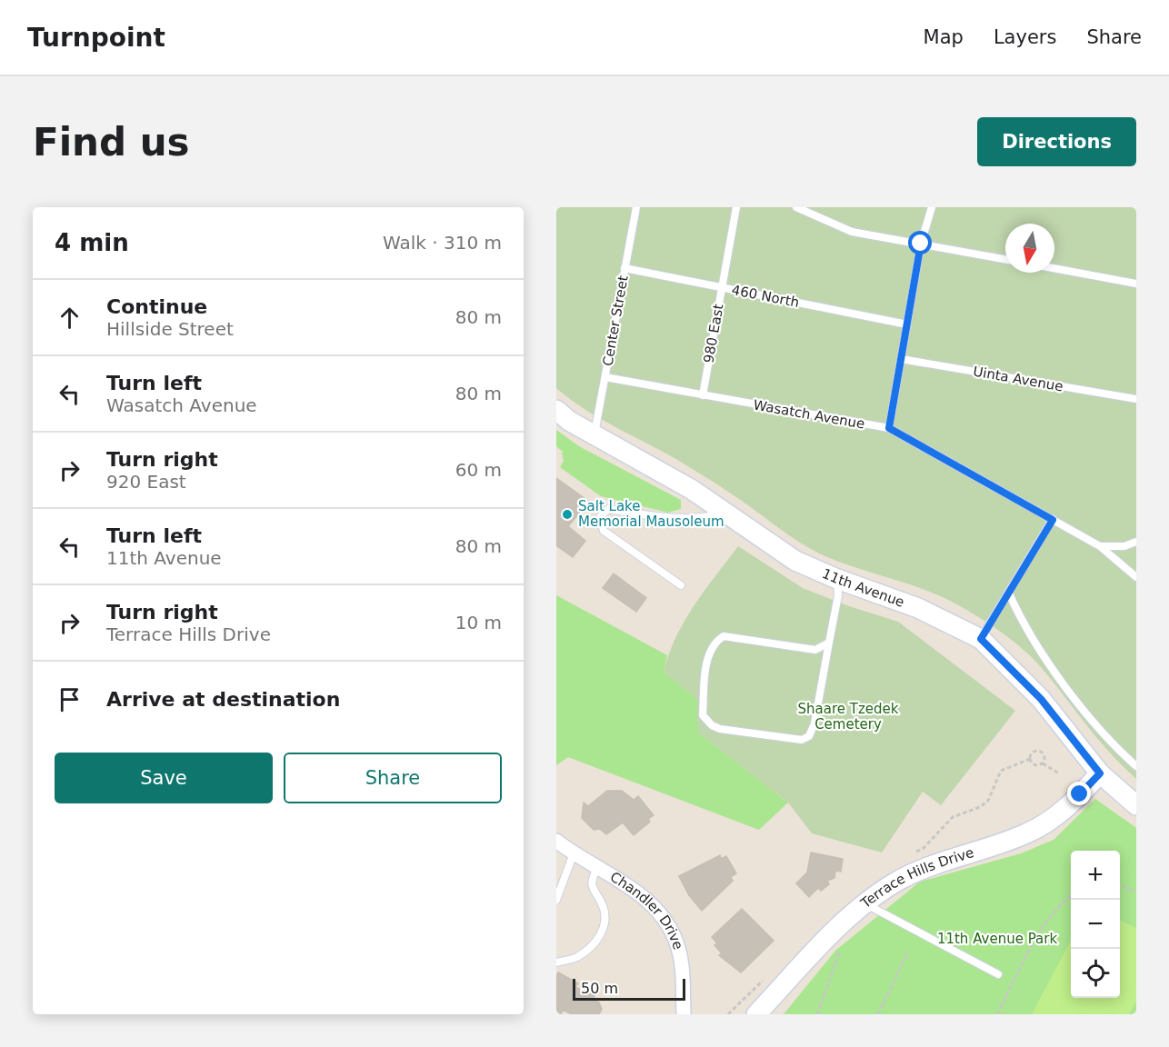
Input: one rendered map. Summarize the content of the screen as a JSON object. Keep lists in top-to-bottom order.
{
  "streets": {
    "street": ["11th Avenue", "Terrace Hills Drive", "Chandler Drive"],
    "lane": [
      "460 North",
      "Center Street",
      "980 East",
      "Uinta Avenue",
      "Wasatch Avenue"
    ]
  },
  "crossings": [
    ["460 North", "Center Street"],
    ["460 North", "980 East"],
    ["Center Street", "Wasatch Avenue"],
    ["Center Street", "11th Avenue"],
    ["980 East", "Wasatch Avenue"],
    ["11th Avenue", "Terrace Hills Drive"]
  ],
  "parks": ["Shaare Tzedek Cemetery", "11th Avenue Park"],
  "places": ["Salt Lake Memorial Mausoleum"],
  "scale_bar": "50 m",
  "north": "bottom",
  "page": {
    "header": "Turnpoint",
    "nav": ["Map", "Layers", "Share"],
    "buttons": [
      "Directions",
      ["Save", "Share"]
    ],
    "title": "Find us",
    "heading": ["4 min", "Walk · 310 m"],
    "list": [
      ["Continue", "Hillside Street", "80 m"],
      ["Turn left", "Wasatch Avenue", "80 m"],
      ["Turn right", "920 East", "60 m"],
      ["Turn left", "11th Avenue", "80 m"],
      ["Turn right", "Terrace Hills Drive", "10 m"],
      "Arrive at destination"
    ],
    "map_buttons": ["+", "−"],
    "scale": "50 m"
  }
}
